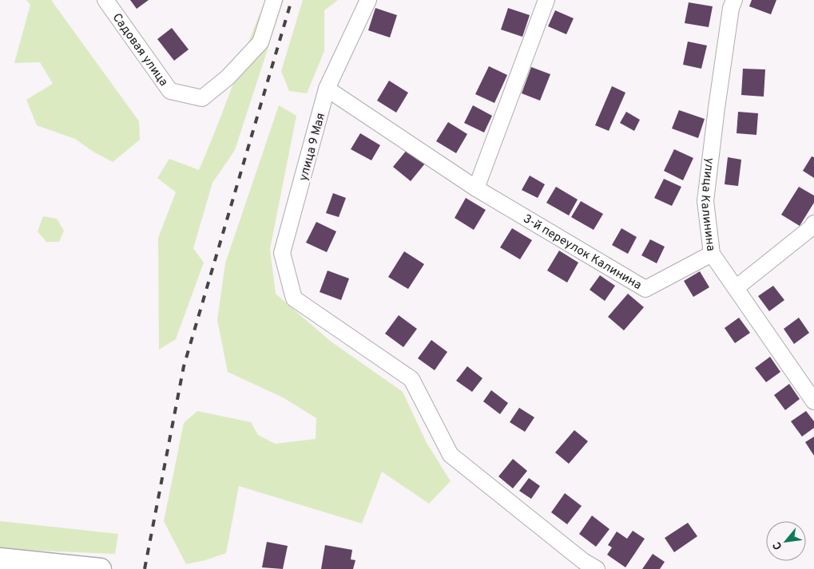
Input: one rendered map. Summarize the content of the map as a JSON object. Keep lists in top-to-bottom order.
{
  "streets": {
    "street": [
      "Садовая улица",
      "улица 9 Мая",
      "улица Калинина",
      "3-й переулок Калинина"
    ]
  },
  "crossings": [
    ["улица 9 Мая", "3-й переулок Калинина"],
    ["улица Калинина", "3-й переулок Калинина"]
  ],
  "north": "bottom left"
}
